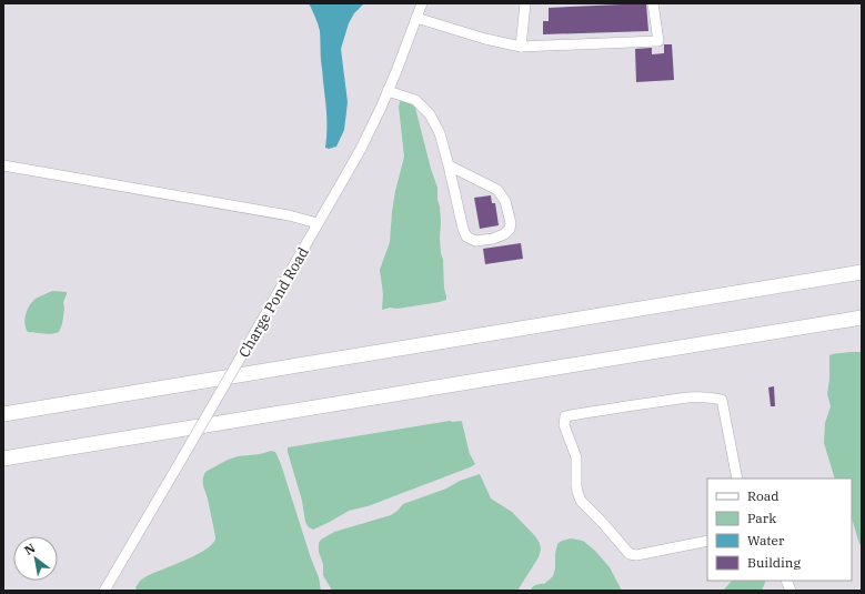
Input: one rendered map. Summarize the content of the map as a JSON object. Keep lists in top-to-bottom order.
{
  "streets": {
    "street": ["Charge Pond Road"]
  },
  "legend": [
    "Road",
    "Park",
    "Water",
    "Building"
  ],
  "north": "top left"
}
